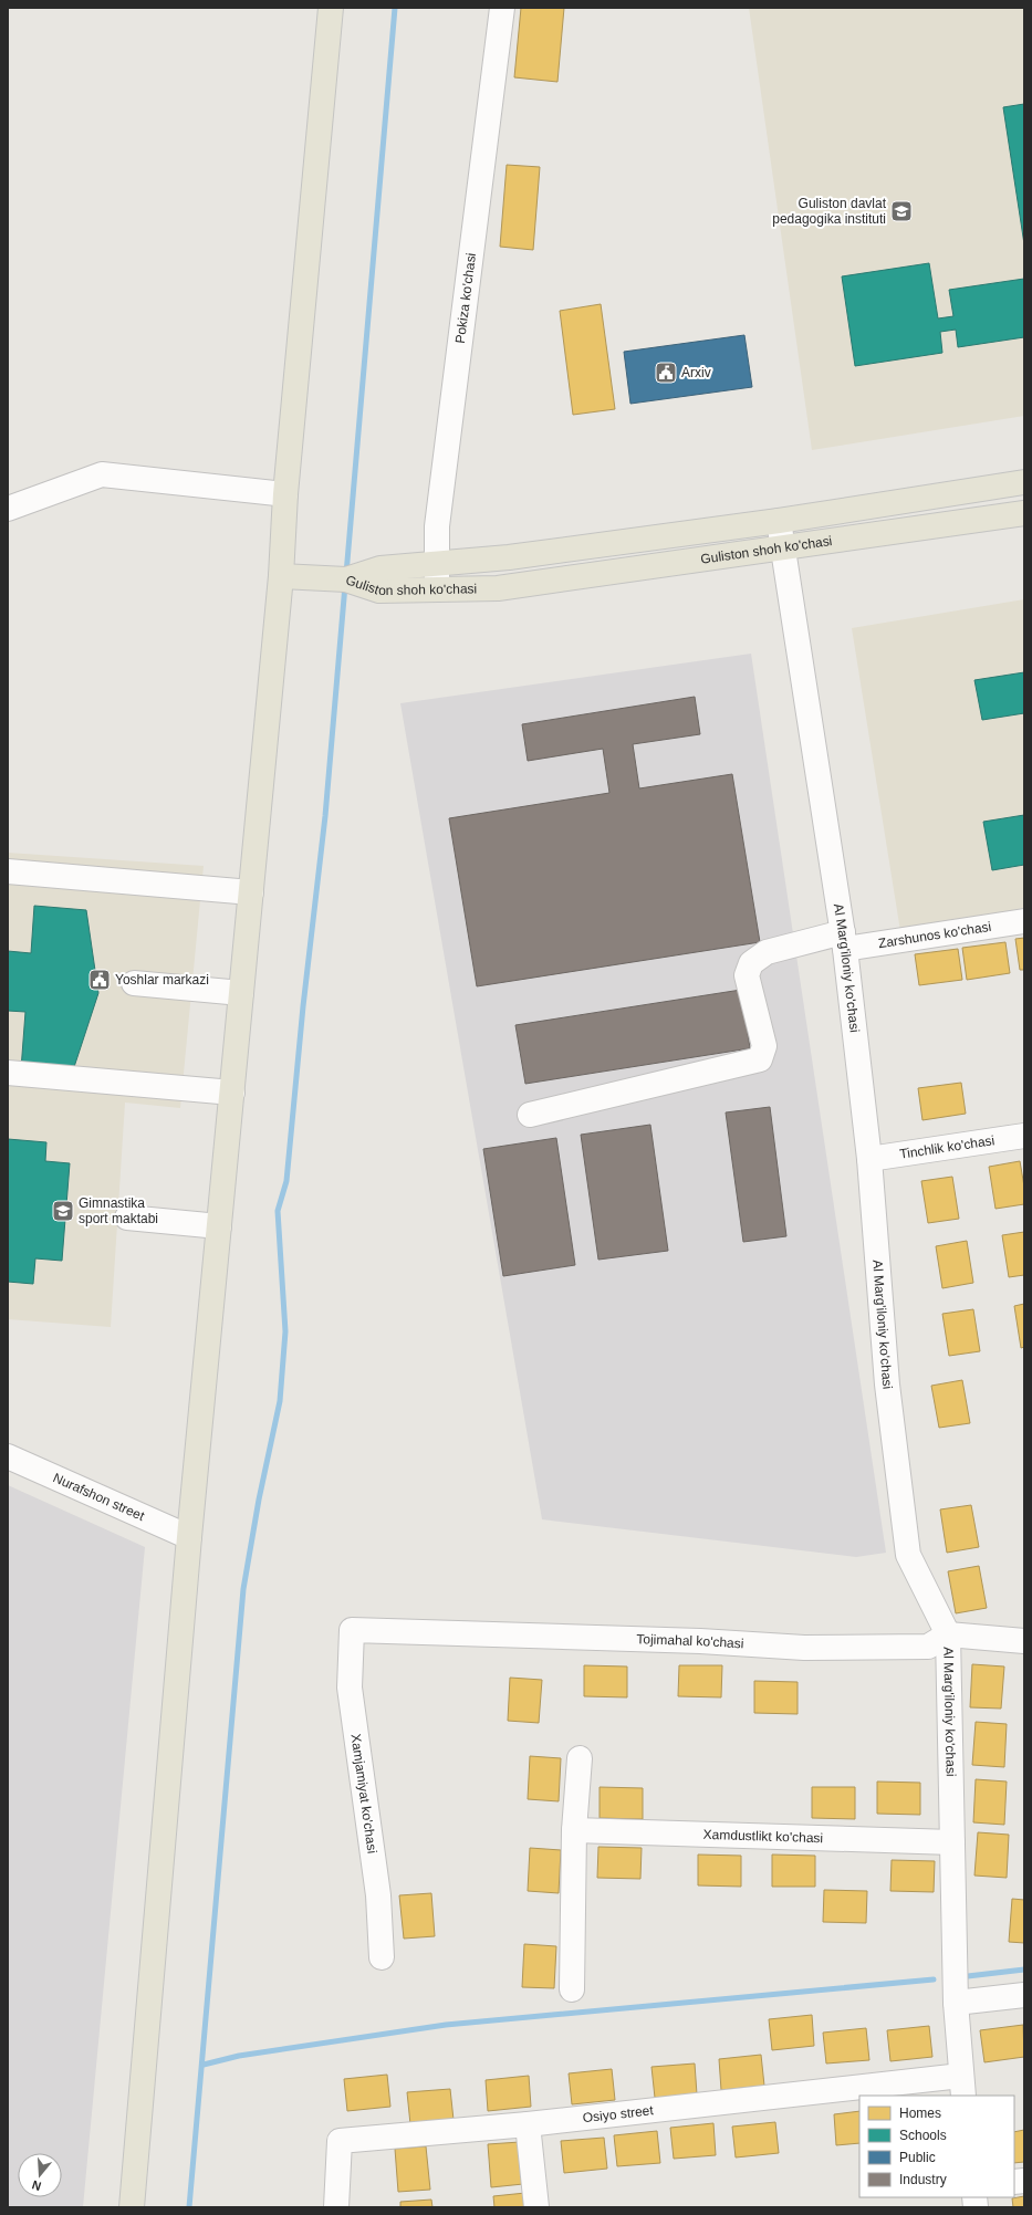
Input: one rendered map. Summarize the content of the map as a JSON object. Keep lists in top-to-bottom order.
{
  "streets": {
    "main road": ["Guliston shoh ko'chasi"],
    "street": [
      "Pokiza ko'chasi",
      "Zarshunos ko'chasi",
      "Al Marg'iloniy ko'chasi",
      "Tinchlik ko'chasi",
      "Nurafshon street",
      "Tojimahal ko'chasi",
      "Xamjamiyat ko'chasi",
      "Xamdustlikt ko'chasi",
      "Osiyo street"
    ]
  },
  "crossings": [
    ["Pokiza ko'chasi", "Guliston shoh ko'chasi"],
    ["Guliston shoh ko'chasi", "Al Marg'iloniy ko'chasi"],
    ["Zarshunos ko'chasi", "Al Marg'iloniy ko'chasi"],
    ["Al Marg'iloniy ko'chasi", "Tinchlik ko'chasi"],
    ["Al Marg'iloniy ko'chasi", "Tojimahal ko'chasi"],
    ["Al Marg'iloniy ko'chasi", "Xamdustlikt ko'chasi"],
    ["Al Marg'iloniy ko'chasi", "Osiyo street"],
    ["Tojimahal ko'chasi", "Xamjamiyat ko'chasi"]
  ],
  "places": {
    "school or university": ["Guliston davlat pedagogika instituti", "Gimnastika sport maktabi"],
    "public building": ["Arxiv", "Yoshlar markazi"]
  },
  "legend": [
    "Homes",
    "Schools",
    "Public",
    "Industry"
  ],
  "north": "bottom"
}
